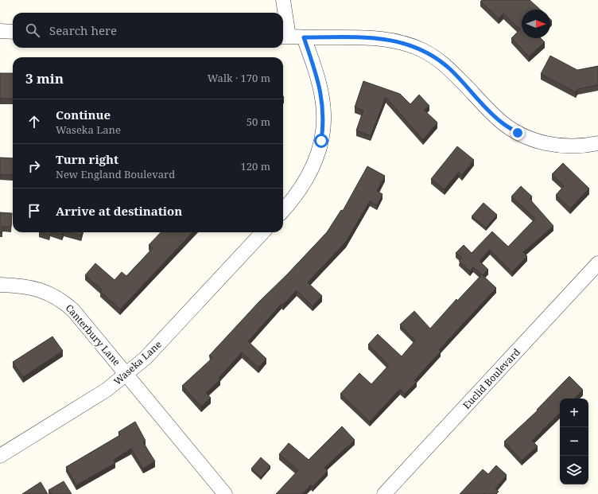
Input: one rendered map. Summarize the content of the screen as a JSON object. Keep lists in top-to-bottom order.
{
  "streets": {
    "street": ["Canterbury Lane", "Waseka Lane", "Euclid Boulevard"]
  },
  "crossings": [
    ["Canterbury Lane", "Waseka Lane"]
  ],
  "north": "right",
  "page": {
    "search": "Search here",
    "heading": ["3 min", "Walk · 170 m"],
    "list": [
      ["Continue", "Waseka Lane", "50 m"],
      ["Turn right", "New England Boulevard", "120 m"],
      "Arrive at destination"
    ],
    "map_buttons": ["+", "−"]
  }
}
